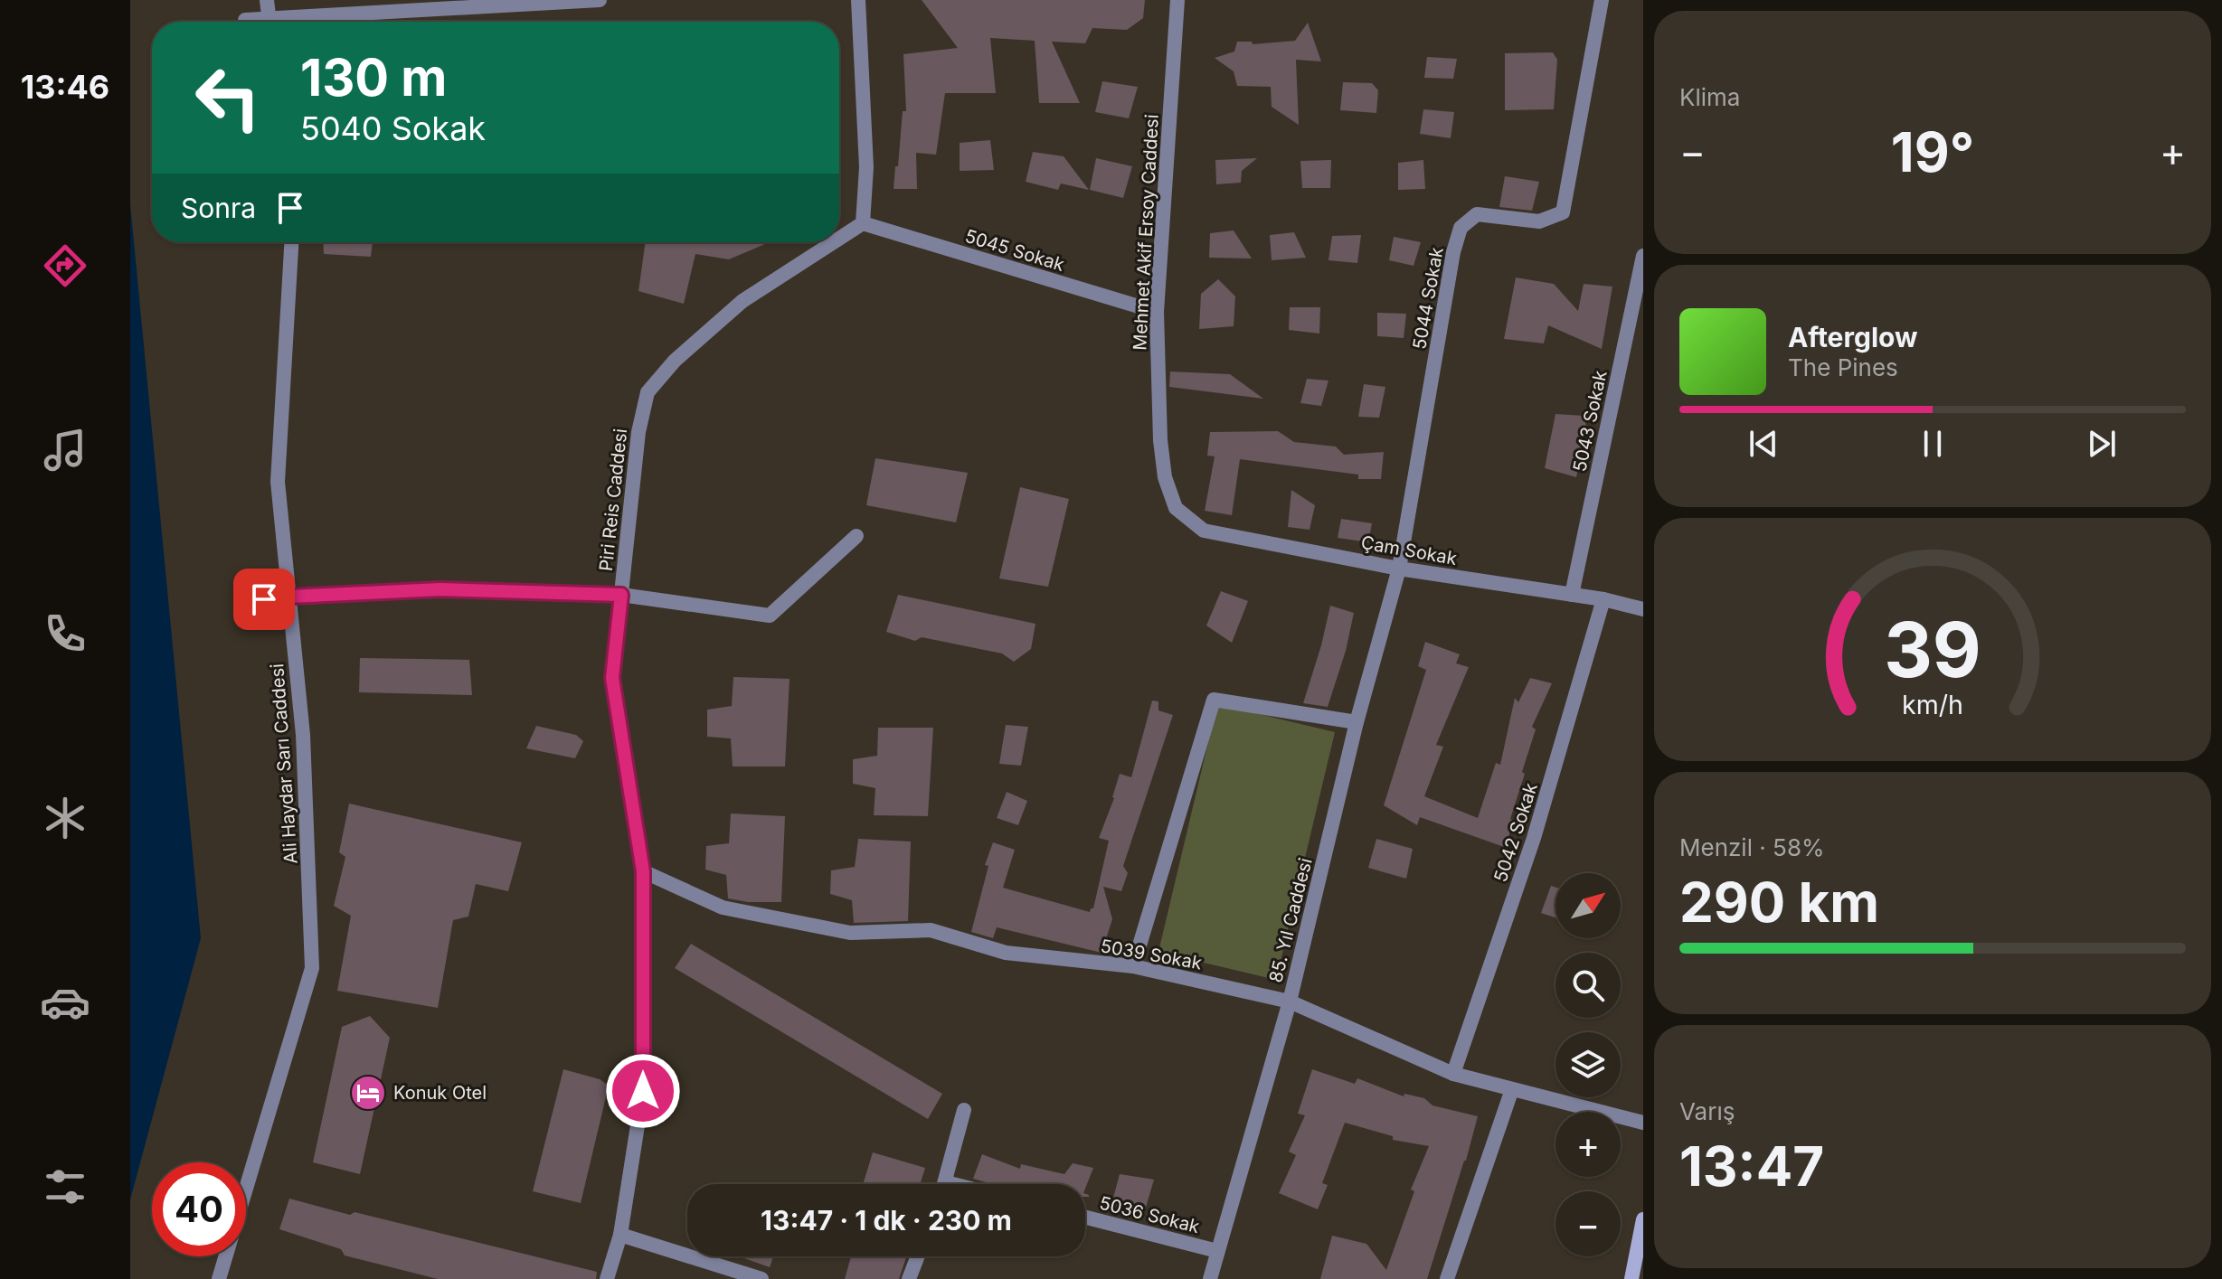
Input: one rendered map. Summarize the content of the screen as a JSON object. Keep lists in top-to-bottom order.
{
  "streets": {
    "street": [
      "Mehmet Akif Ersoy Caddesi",
      "5045 Sokak",
      "5044 Sokak",
      "5043 Sokak",
      "Piri Reis Caddesi",
      "Çam Sokak",
      "Ali Haydar Sarı Caddesi",
      "5042 Sokak",
      "85. Yıl Caddesi",
      "5039 Sokak",
      "5036 Sokak"
    ]
  },
  "crossings": [
    ["Mehmet Akif Ersoy Caddesi", "5045 Sokak"],
    ["Mehmet Akif Ersoy Caddesi", "Çam Sokak"],
    ["5045 Sokak", "Piri Reis Caddesi"],
    ["5044 Sokak", "Çam Sokak"],
    ["5044 Sokak", "85. Yıl Caddesi"],
    ["5043 Sokak", "Çam Sokak"],
    ["Piri Reis Caddesi", "5039 Sokak"],
    ["Çam Sokak", "5042 Sokak"],
    ["Çam Sokak", "85. Yıl Caddesi"],
    ["5042 Sokak", "5039 Sokak"],
    ["85. Yıl Caddesi", "5039 Sokak"],
    ["85. Yıl Caddesi", "5036 Sokak"]
  ],
  "places": {
    "hotel": ["Konuk Otel"]
  },
  "north": "top right",
  "page": {
    "tabs": "13:46",
    "tile": [
      "Klima",
      ["Menzil · 58%", "290 km"],
      ["Varış", "13:47"]
    ],
    "turn": ["130 m", "5040 Sokak"],
    "heat": ["−", "19°", "+"],
    "then": "Sonra",
    "song": ["Afterglow", "The Pines"],
    "map_buttons": ["+", "−"],
    "limit": "40",
    "trip": "13:47 · 1 dk · 230 m",
    "gauge": ["39", "km/h"]
  }
}
